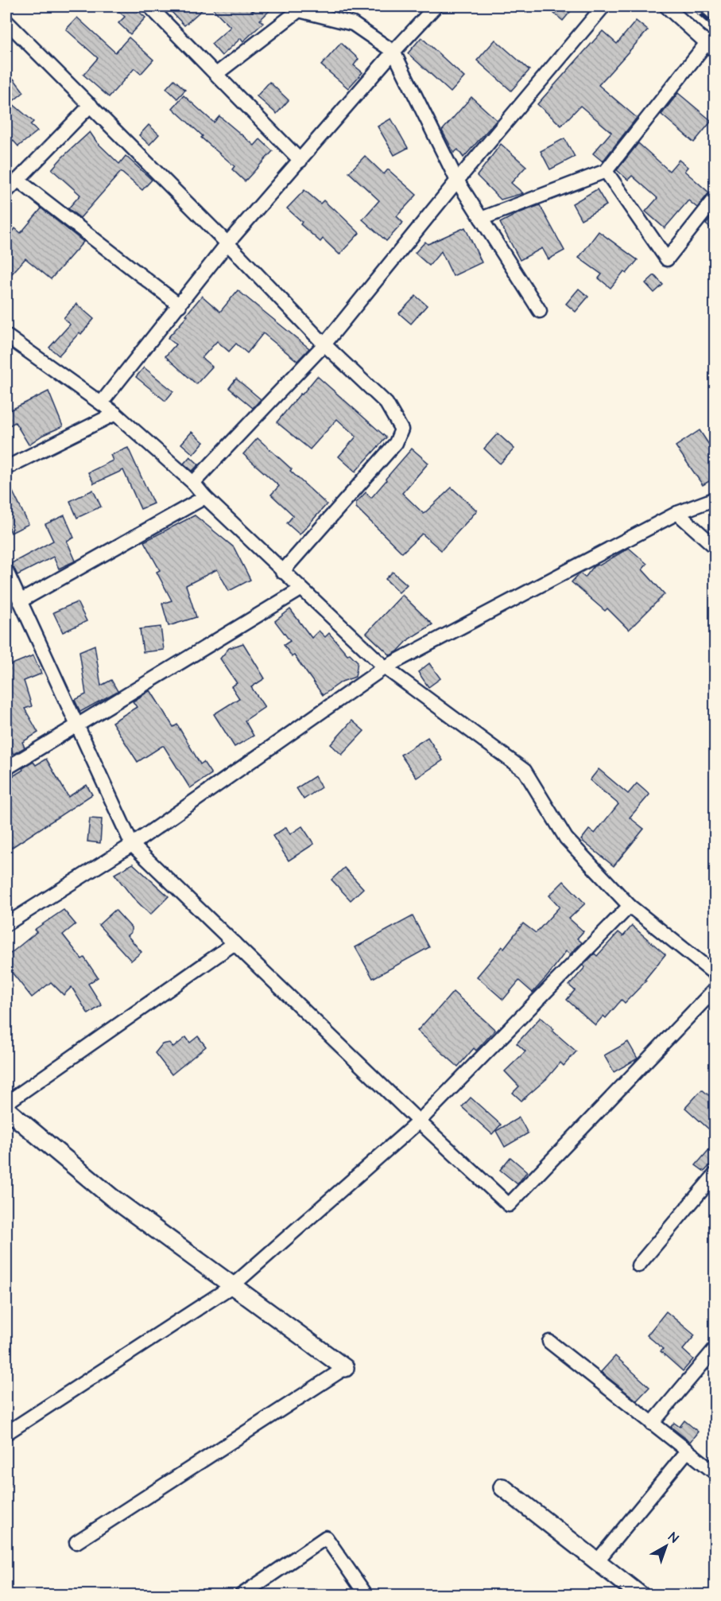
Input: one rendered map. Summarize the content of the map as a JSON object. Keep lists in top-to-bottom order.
{
  "north": "top right"
}
